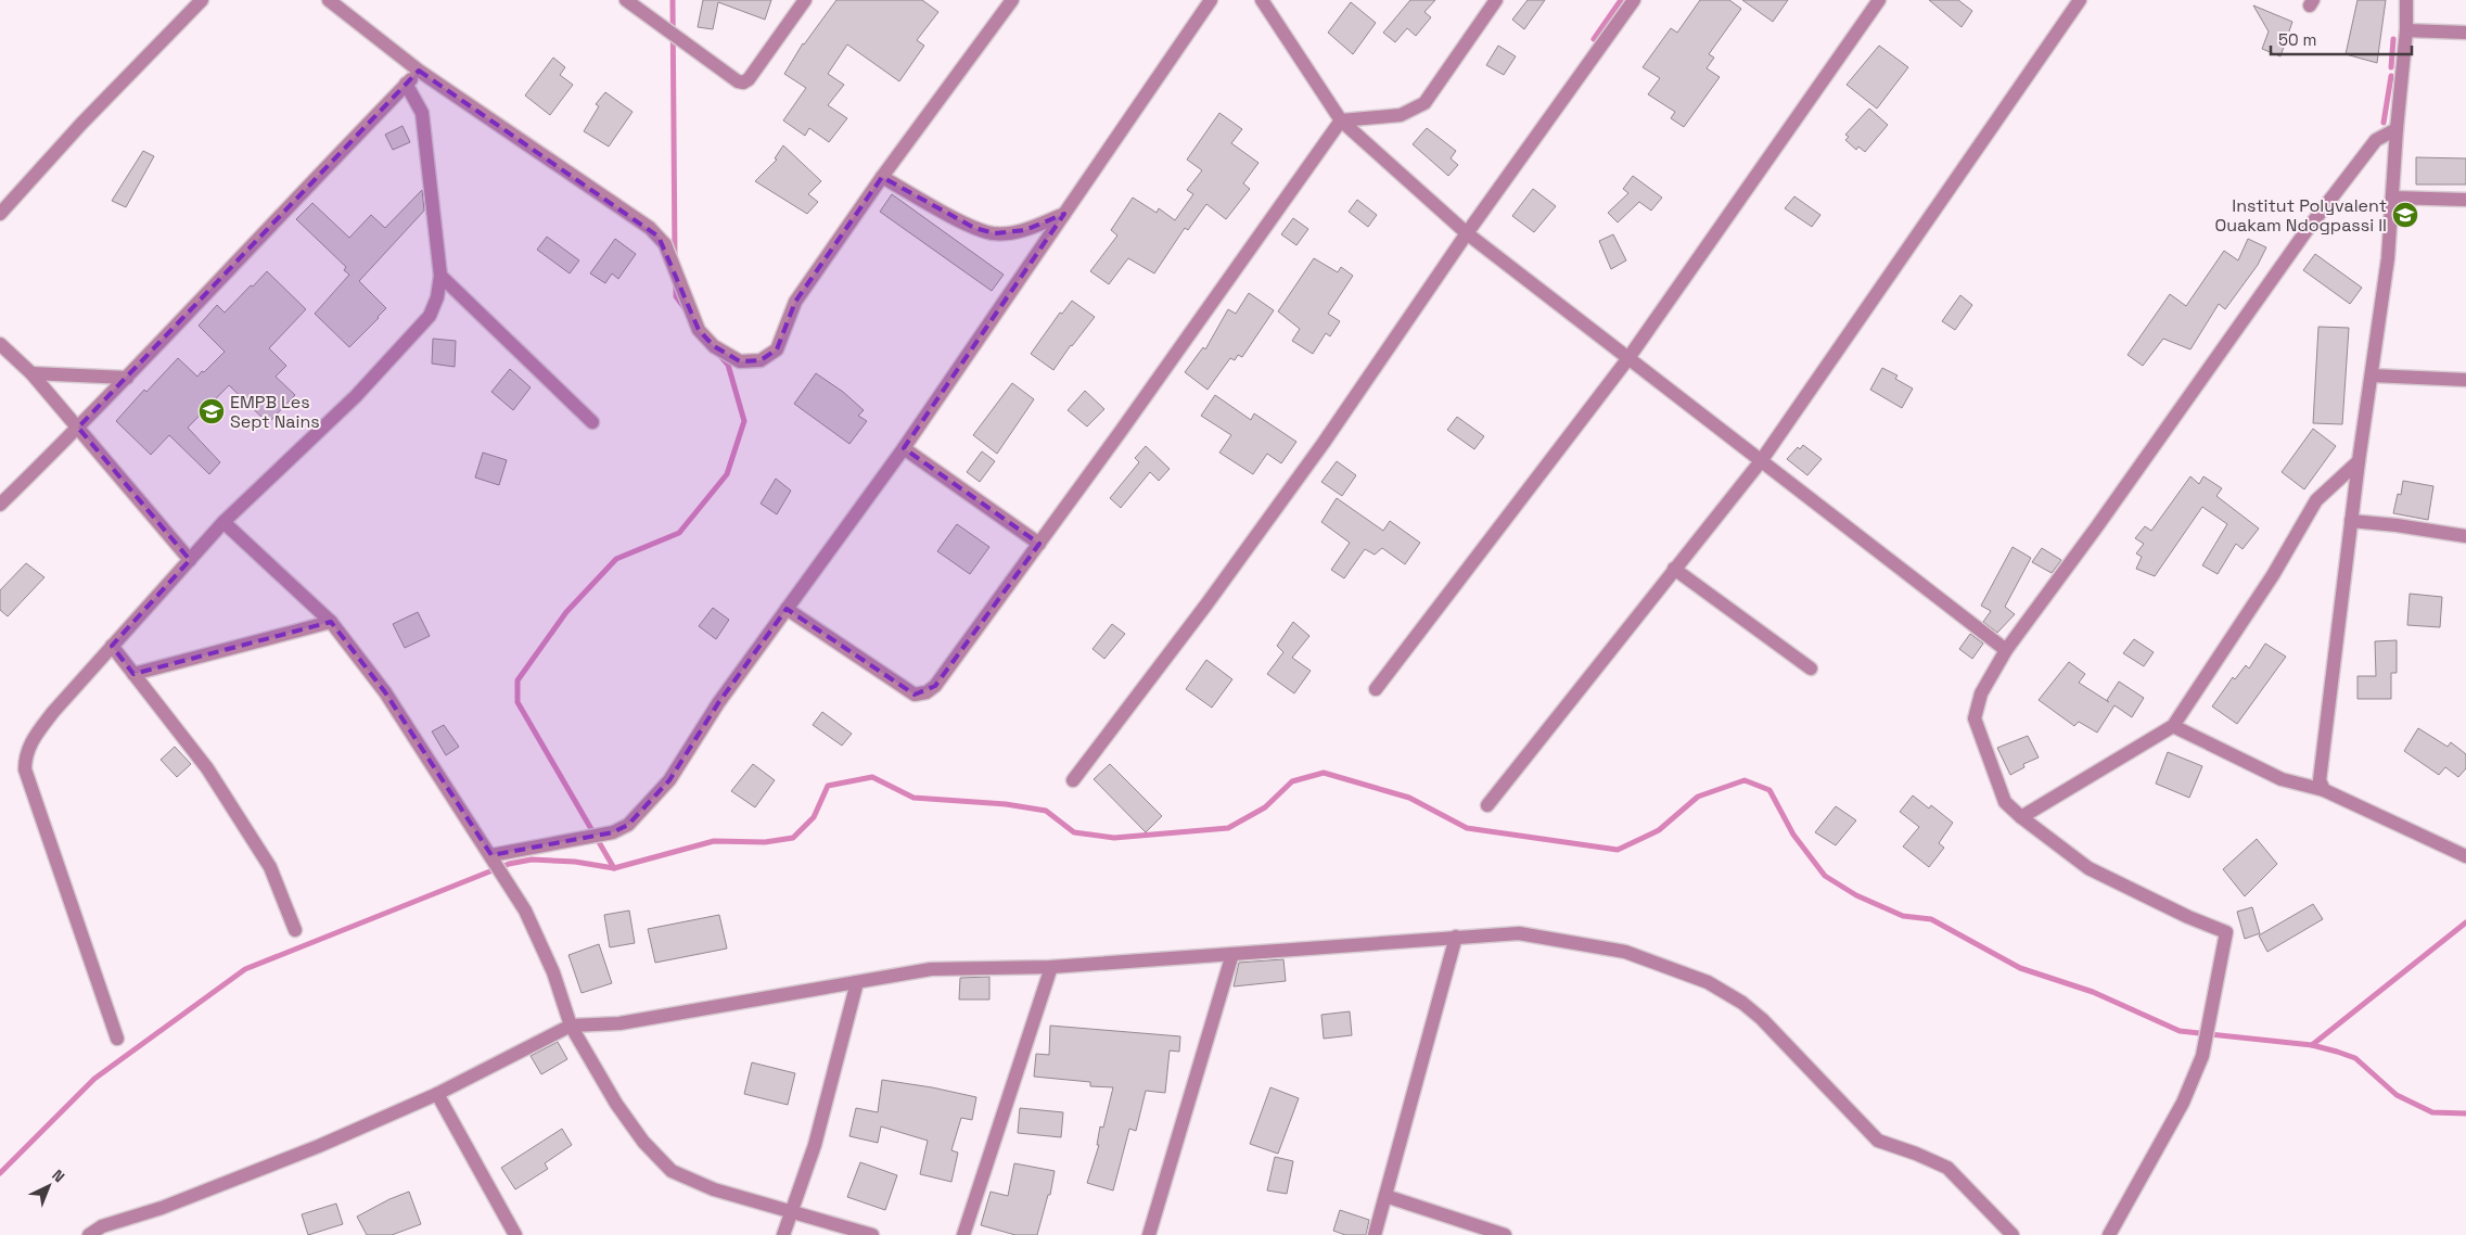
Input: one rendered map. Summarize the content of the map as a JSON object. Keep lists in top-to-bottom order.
{
  "places": {
    "school or university": ["Institut Polyvalent Ouakam Ndogpassi II", "EMPB Les Sept Nains"]
  },
  "scale_bar": "50 m",
  "north": "top right"
}
